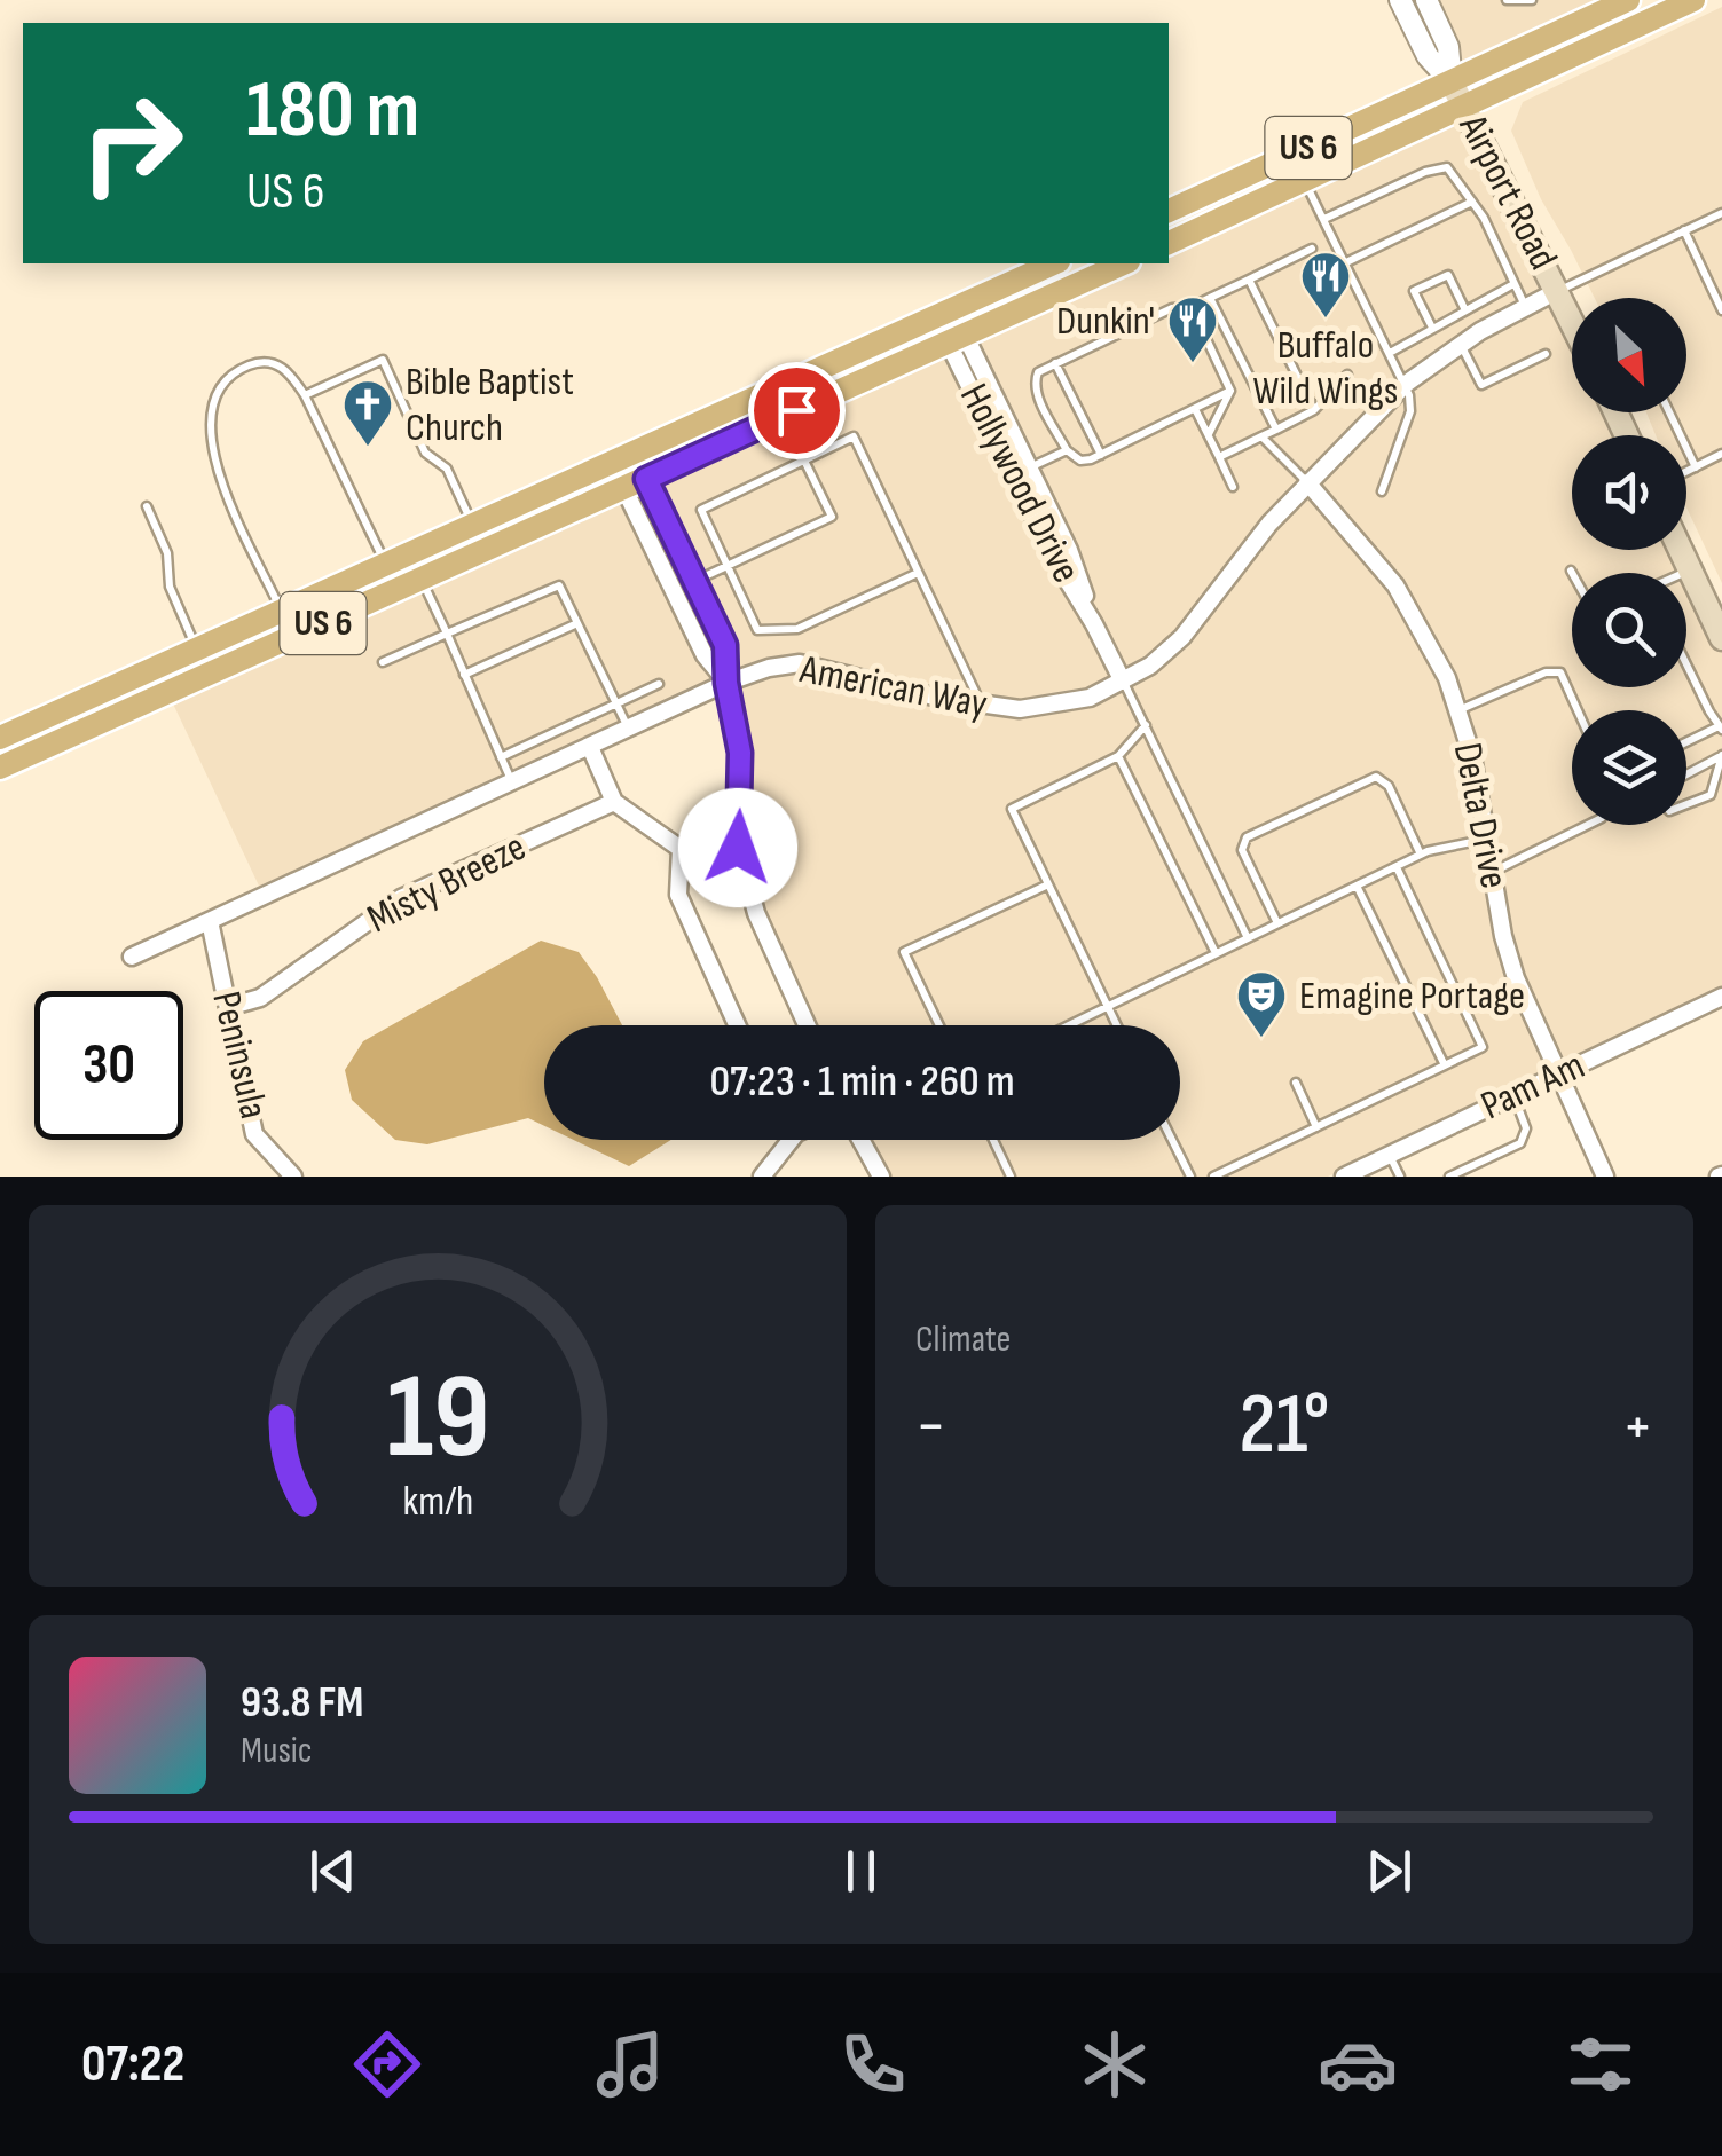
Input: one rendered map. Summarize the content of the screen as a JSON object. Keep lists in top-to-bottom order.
{
  "streets": {
    "main road": ["US 6", "Airport Road"],
    "street": [
      "Hollywood Drive",
      "American Way",
      "Delta Drive",
      "Misty Breeze",
      "Peninsula",
      "Pam Am"
    ]
  },
  "crossings": [
    ["US 6", "Airport Road"],
    ["US 6", "Hollywood Drive"],
    ["Airport Road", "American Way"],
    ["Hollywood Drive", "American Way"],
    ["American Way", "Delta Drive"],
    ["American Way", "Peninsula"],
    ["Delta Drive", "Pam Am"],
    ["Misty Breeze", "Peninsula"]
  ],
  "places": {
    "restaurant": ["Buffalo Wild Wings", "Dunkin'"],
    "church": ["Bible Baptist Church"],
    "theatre": ["Emagine Portage"]
  },
  "north": "bottom right",
  "page": {
    "turn": ["180 m", "US 6"],
    "limit": "30",
    "trip": "07:23 · 1 min · 260 m",
    "tile": "Climate",
    "heat": ["−", "21°", "+"],
    "song": ["93.8 FM", "Music"],
    "tabs": "07:22",
    "gauge": ["19", "km/h"]
  }
}
